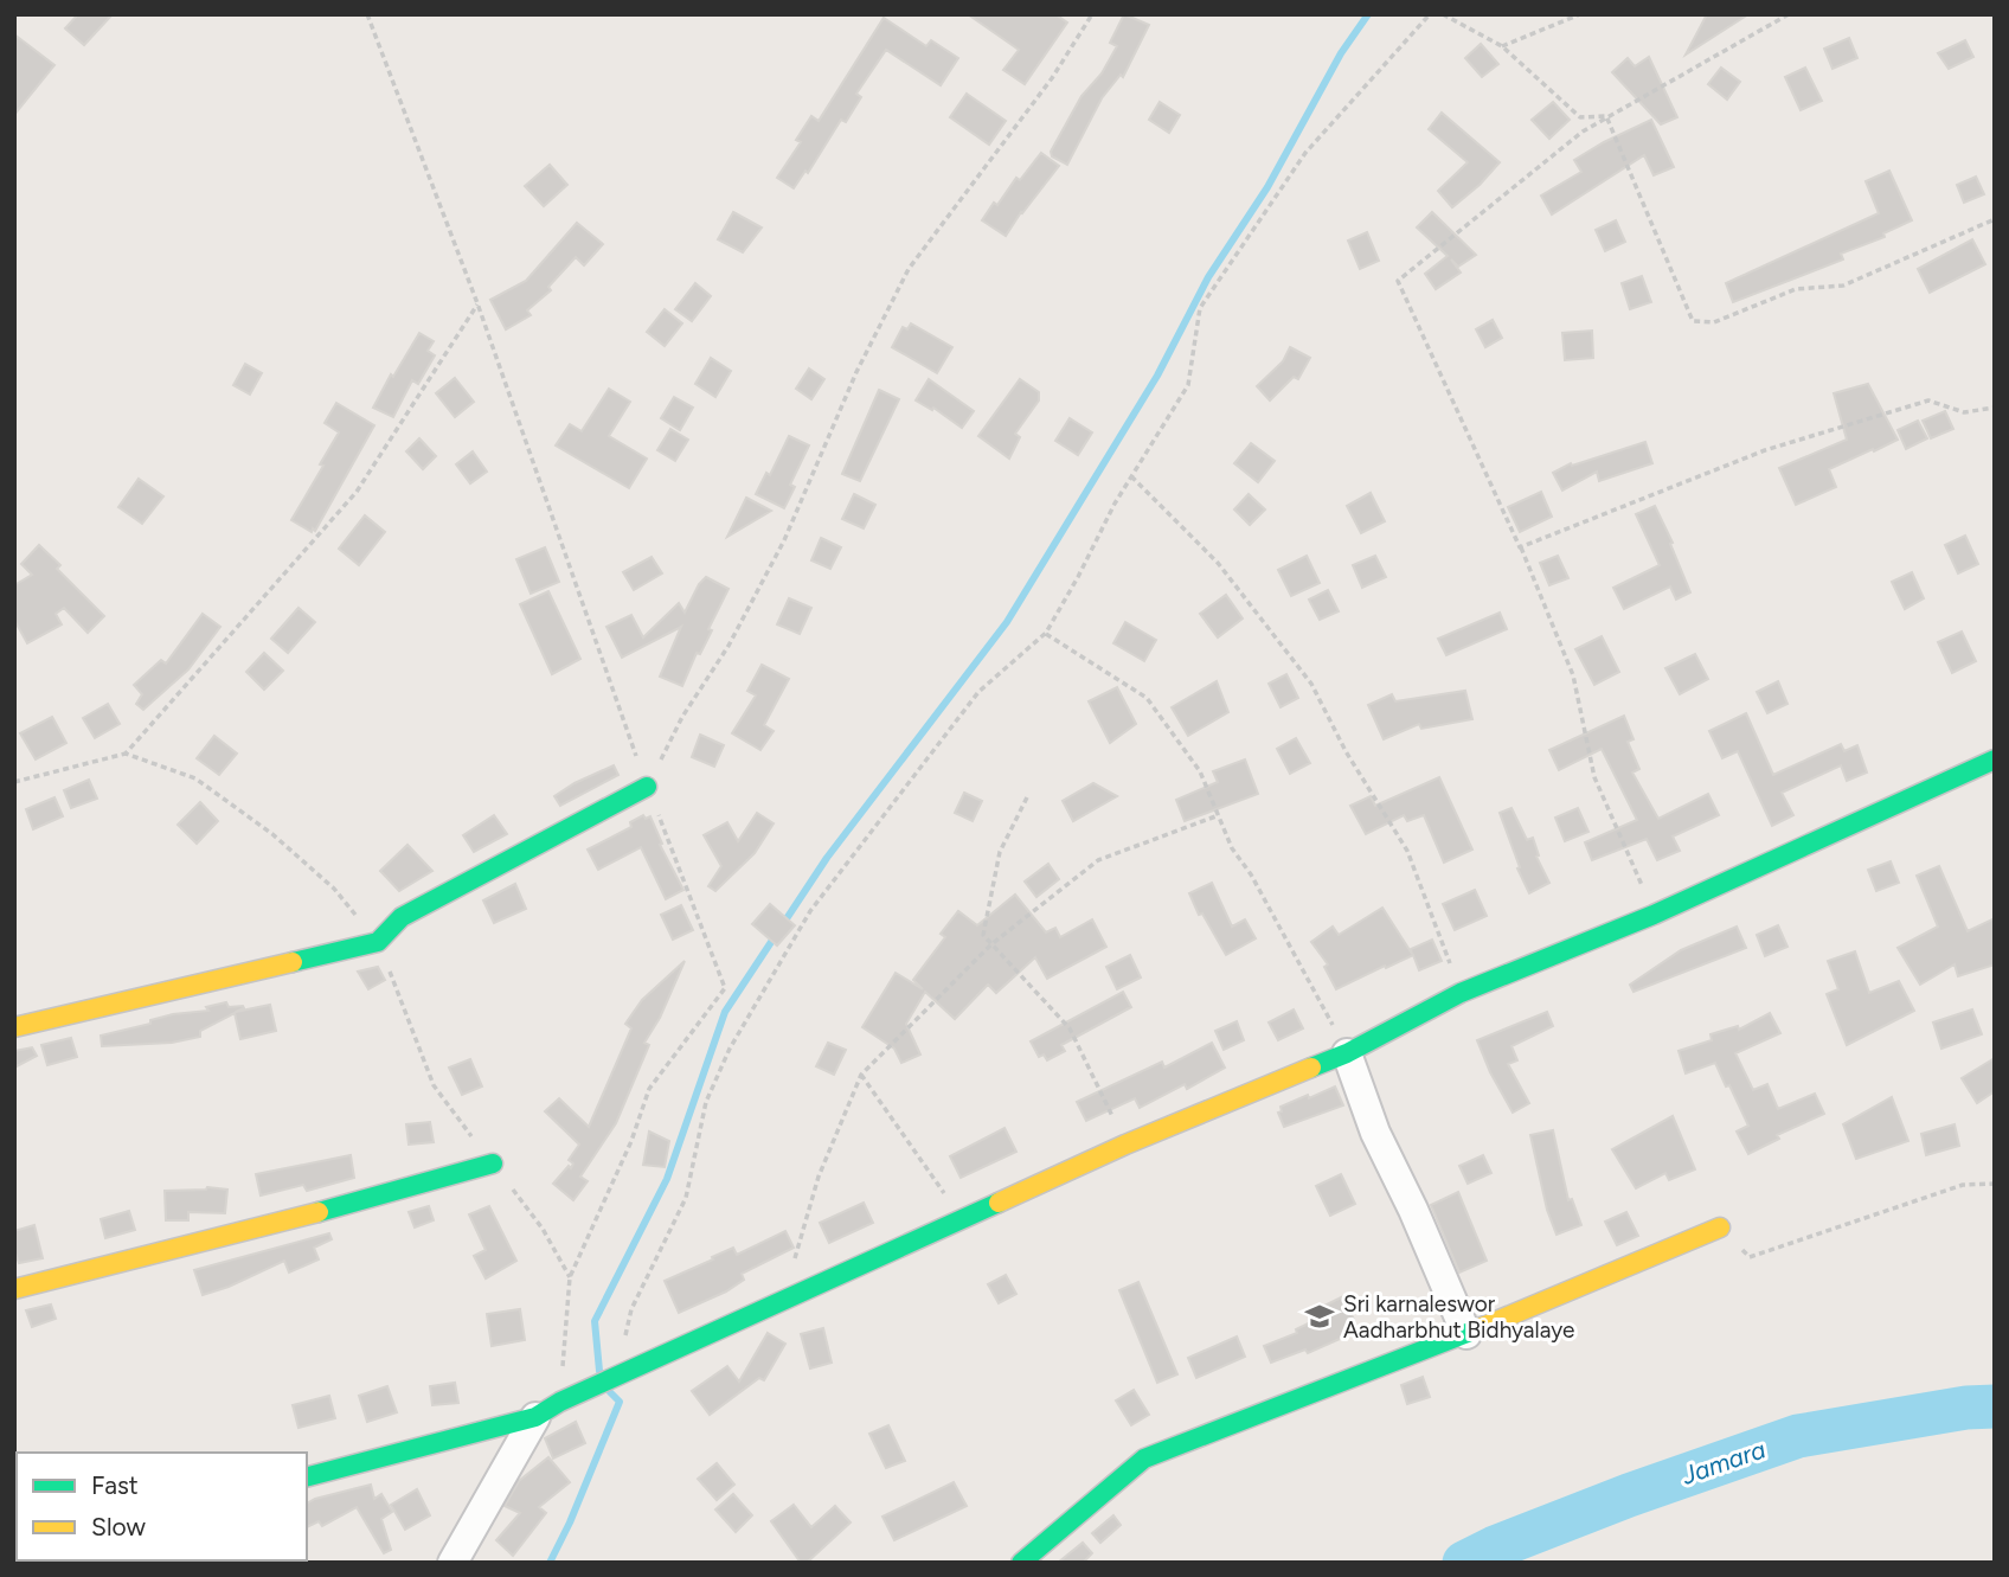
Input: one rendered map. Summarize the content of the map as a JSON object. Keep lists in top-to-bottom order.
{
  "water": ["Jamara"],
  "places": {
    "school or university": ["Sri karnaleswor Aadharbhut Bidhyalaye"]
  },
  "legend": ["Fast", "Slow"]
}
